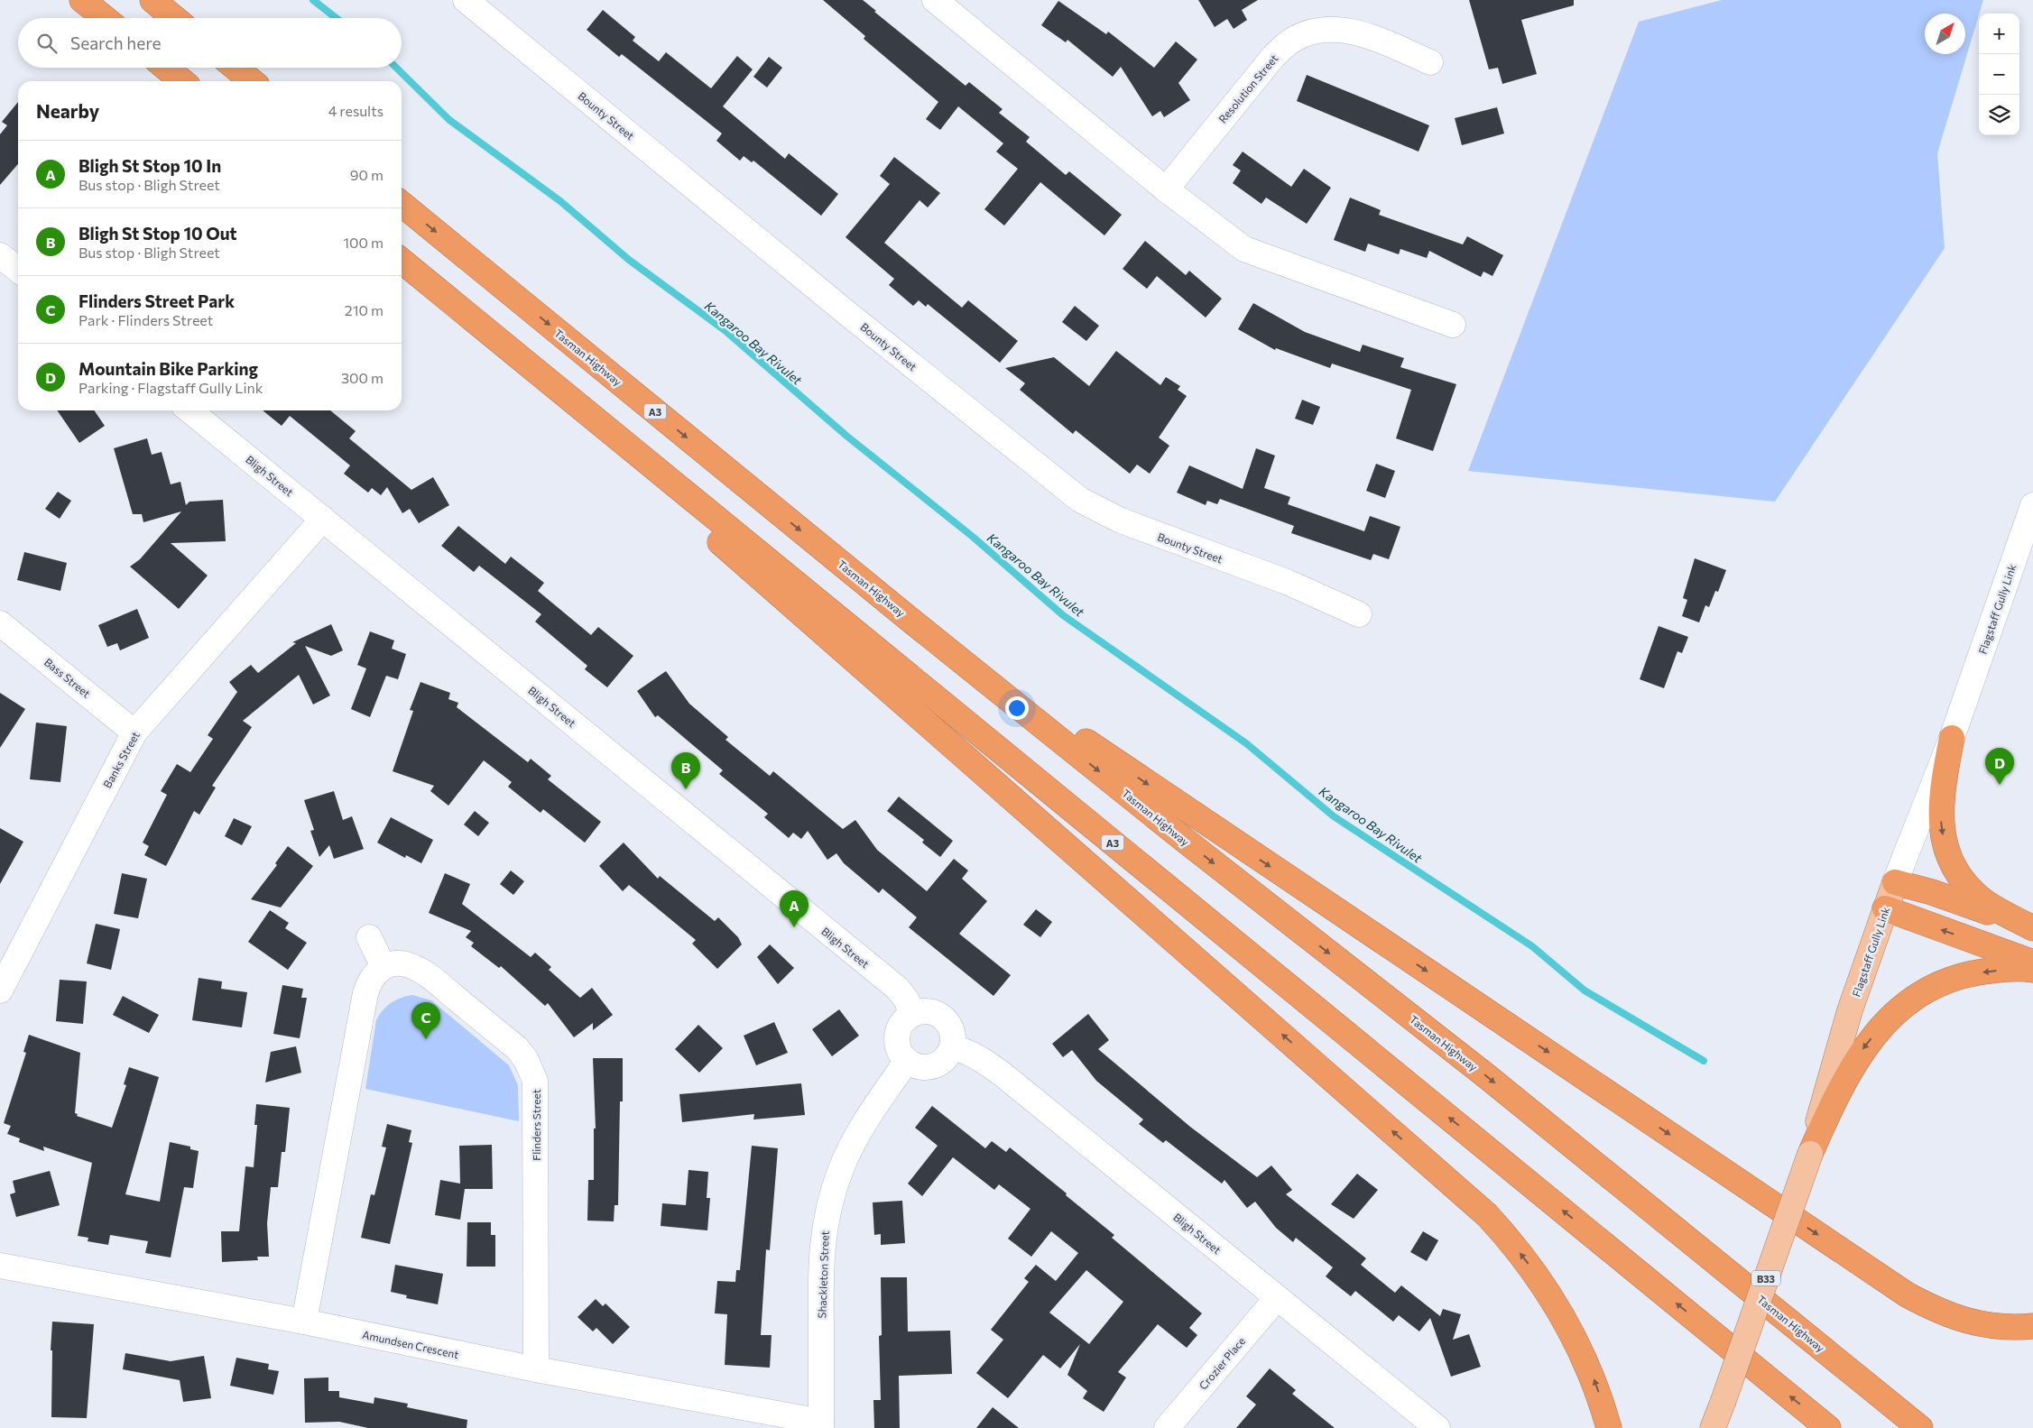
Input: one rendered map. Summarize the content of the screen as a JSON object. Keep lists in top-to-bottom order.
{
  "streets": {
    "highway": ["Tasman Highway", "A3"],
    "main road": ["Flagstaff Gully Link", "B33"],
    "street": [
      "Resolution Street",
      "Bounty Street",
      "Bligh Street",
      "Bass Street",
      "Banks Street",
      "Flinders Street",
      "Shackleton Street",
      "Amundsen Crescent",
      "Crozier Place"
    ]
  },
  "crossings": [
    ["Bligh Street", "Banks Street"],
    ["Bligh Street", "Shackleton Street"],
    ["Bligh Street", "Crozier Place"],
    ["Bass Street", "Banks Street"],
    ["Flinders Street", "Amundsen Crescent"],
    ["Shackleton Street", "Amundsen Crescent"]
  ],
  "water": ["Kangaroo Bay Rivulet"],
  "north": "top right",
  "page": {
    "map_buttons": ["+", "−"],
    "search": "Search here",
    "heading": ["Nearby", "4 results"],
    "list": [
      {
        "mark": "A",
        "name": "Bligh St Stop 10 In",
        "note": "Bus stop · Bligh Street",
        "value": "90 m"
      },
      {
        "mark": "B",
        "name": "Bligh St Stop 10 Out",
        "note": "Bus stop · Bligh Street",
        "value": "100 m"
      },
      {
        "mark": "C",
        "name": "Flinders Street Park",
        "note": "Park · Flinders Street",
        "value": "210 m"
      },
      {
        "mark": "D",
        "name": "Mountain Bike Parking",
        "note": "Parking · Flagstaff Gully Link",
        "value": "300 m"
      }
    ],
    "pins": [
      "D",
      "B",
      "A",
      "C"
    ]
  }
}
